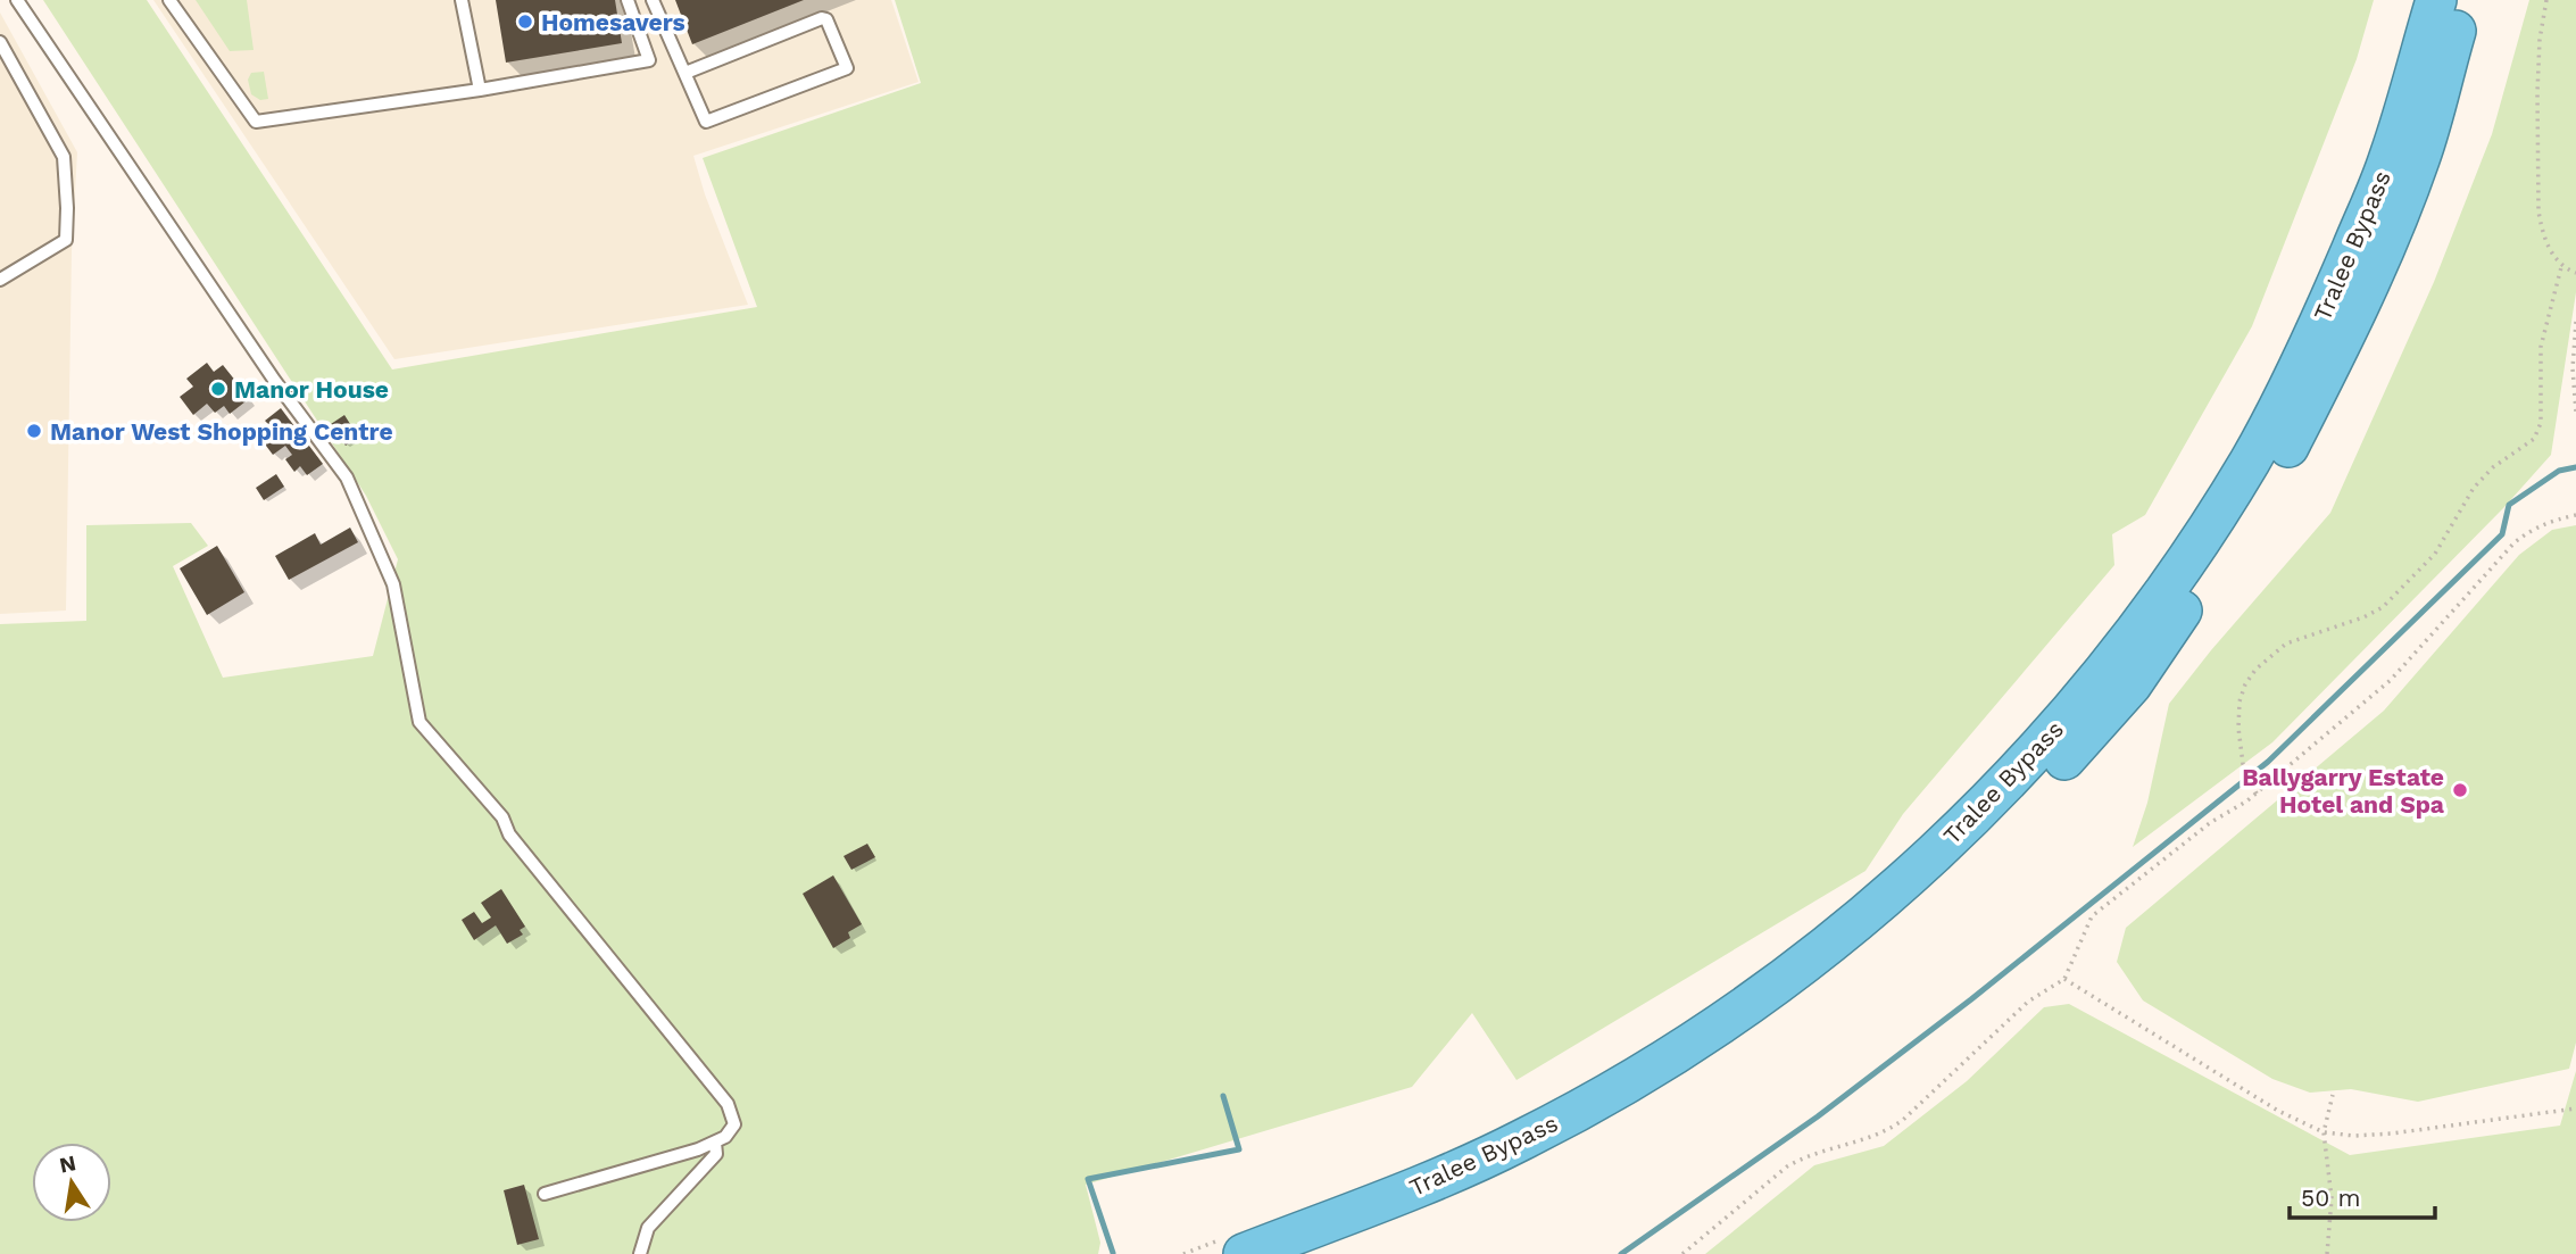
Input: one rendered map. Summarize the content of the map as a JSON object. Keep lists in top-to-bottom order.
{
  "streets": {
    "highway": ["Tralee Bypass"]
  },
  "places": [
    "Homesavers",
    "Manor House",
    "Manor West Shopping Centre",
    "Ballygarry Estate Hotel and Spa"
  ],
  "scale_bar": "50 m",
  "north": "top"
}
